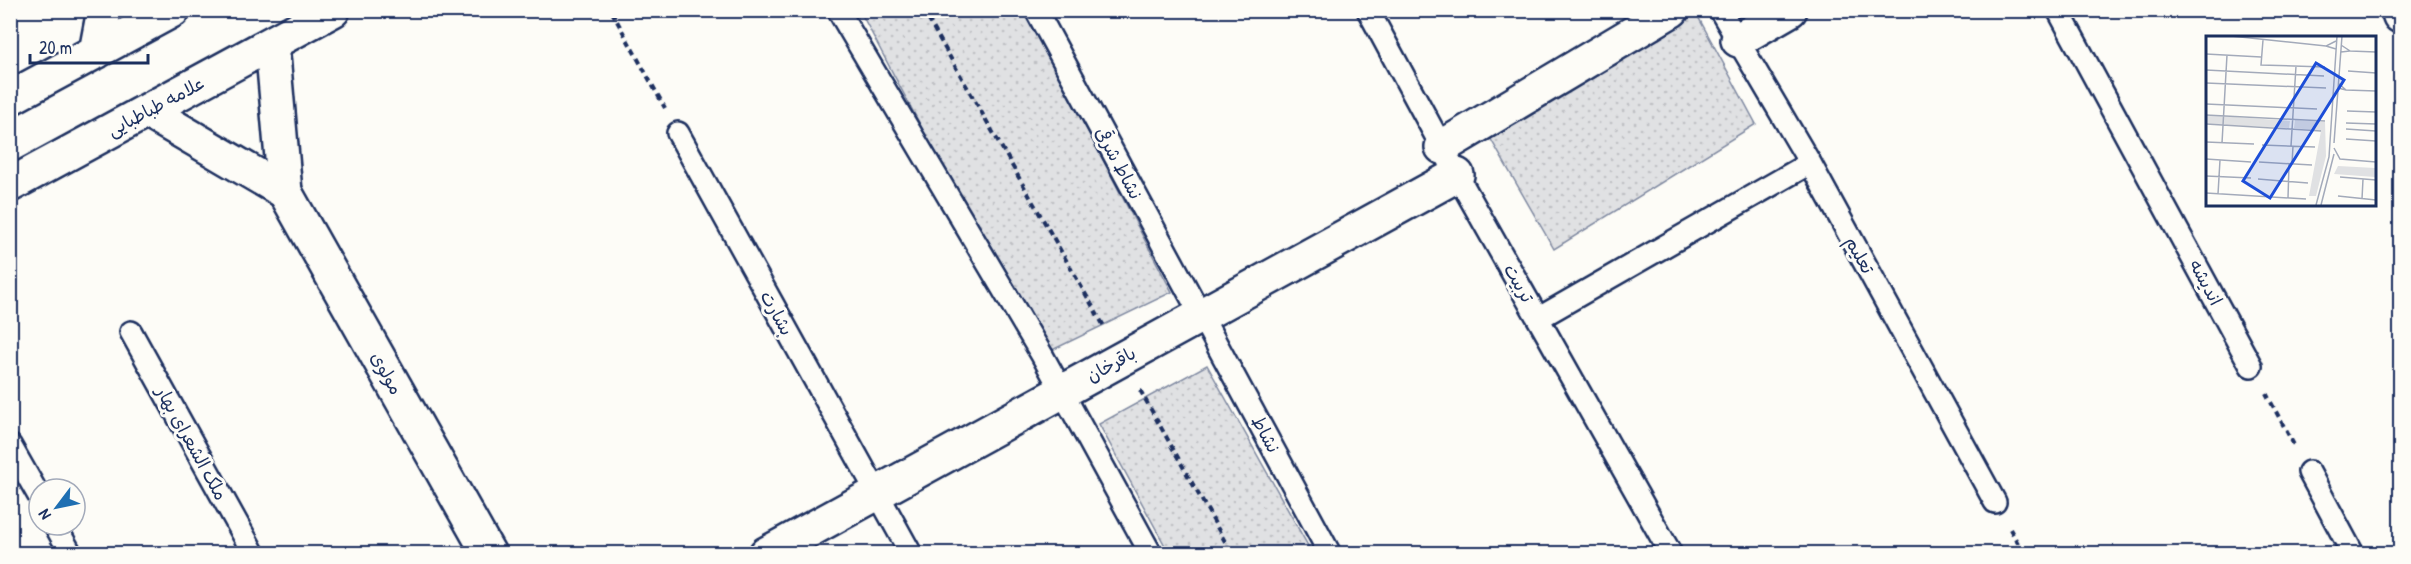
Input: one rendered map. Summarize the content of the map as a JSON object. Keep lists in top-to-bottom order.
{
  "streets": {
    "street": ["علامه طباطبایی", "باقرخان", "مولوی"],
    "lane": [
      "نشاط شرقی",
      "تعلیم",
      "اندیشه",
      "تربیت",
      "بشارت",
      "نشاط",
      "ملک الشعرای بهار"
    ]
  },
  "crossings": [
    ["نشاط شرقی", "باقرخان"],
    ["نشاط شرقی", "نشاط"],
    ["تربیت", "باقرخان"],
    ["بشارت", "باقرخان"],
    ["باقرخان", "نشاط"]
  ],
  "scale_bar": "20 m",
  "north": "bottom left"
}
